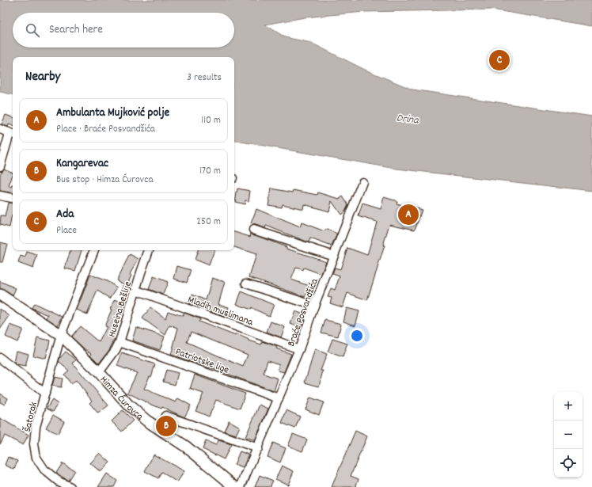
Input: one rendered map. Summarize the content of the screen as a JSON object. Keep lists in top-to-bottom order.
{
  "streets": {
    "main road": ["Himza Ćurovca"],
    "street": [
      "Huseina Bešlije",
      "Mladih muslimana",
      "Braće Posvandžića",
      "Patriotske lige",
      "Šatorak"
    ]
  },
  "crossings": [
    ["Huseina Bešlije", "Mladih muslimana"],
    ["Huseina Bešlije", "Patriotske lige"],
    ["Huseina Bešlije", "Himza Ćurovca"],
    ["Mladih muslimana", "Braće Posvandžića"],
    ["Braće Posvandžića", "Patriotske lige"],
    ["Himza Ćurovca", "Šatorak"]
  ],
  "water": ["Drina"],
  "page": {
    "search": "Search here",
    "pins": ["C", "A", "B"],
    "heading": ["Nearby", "3 results"],
    "list": [
      {
        "mark": "A",
        "name": "Ambulanta Mujković polje",
        "note": "Place · Braće Posvandžića",
        "value": "110 m"
      },
      {
        "mark": "B",
        "name": "Kangarevac",
        "note": "Bus stop · Himza Ćurovca",
        "value": "170 m"
      },
      {
        "mark": "C",
        "name": "Ada",
        "note": "Place",
        "value": "250 m"
      }
    ],
    "map_buttons": ["+", "−"]
  }
}
